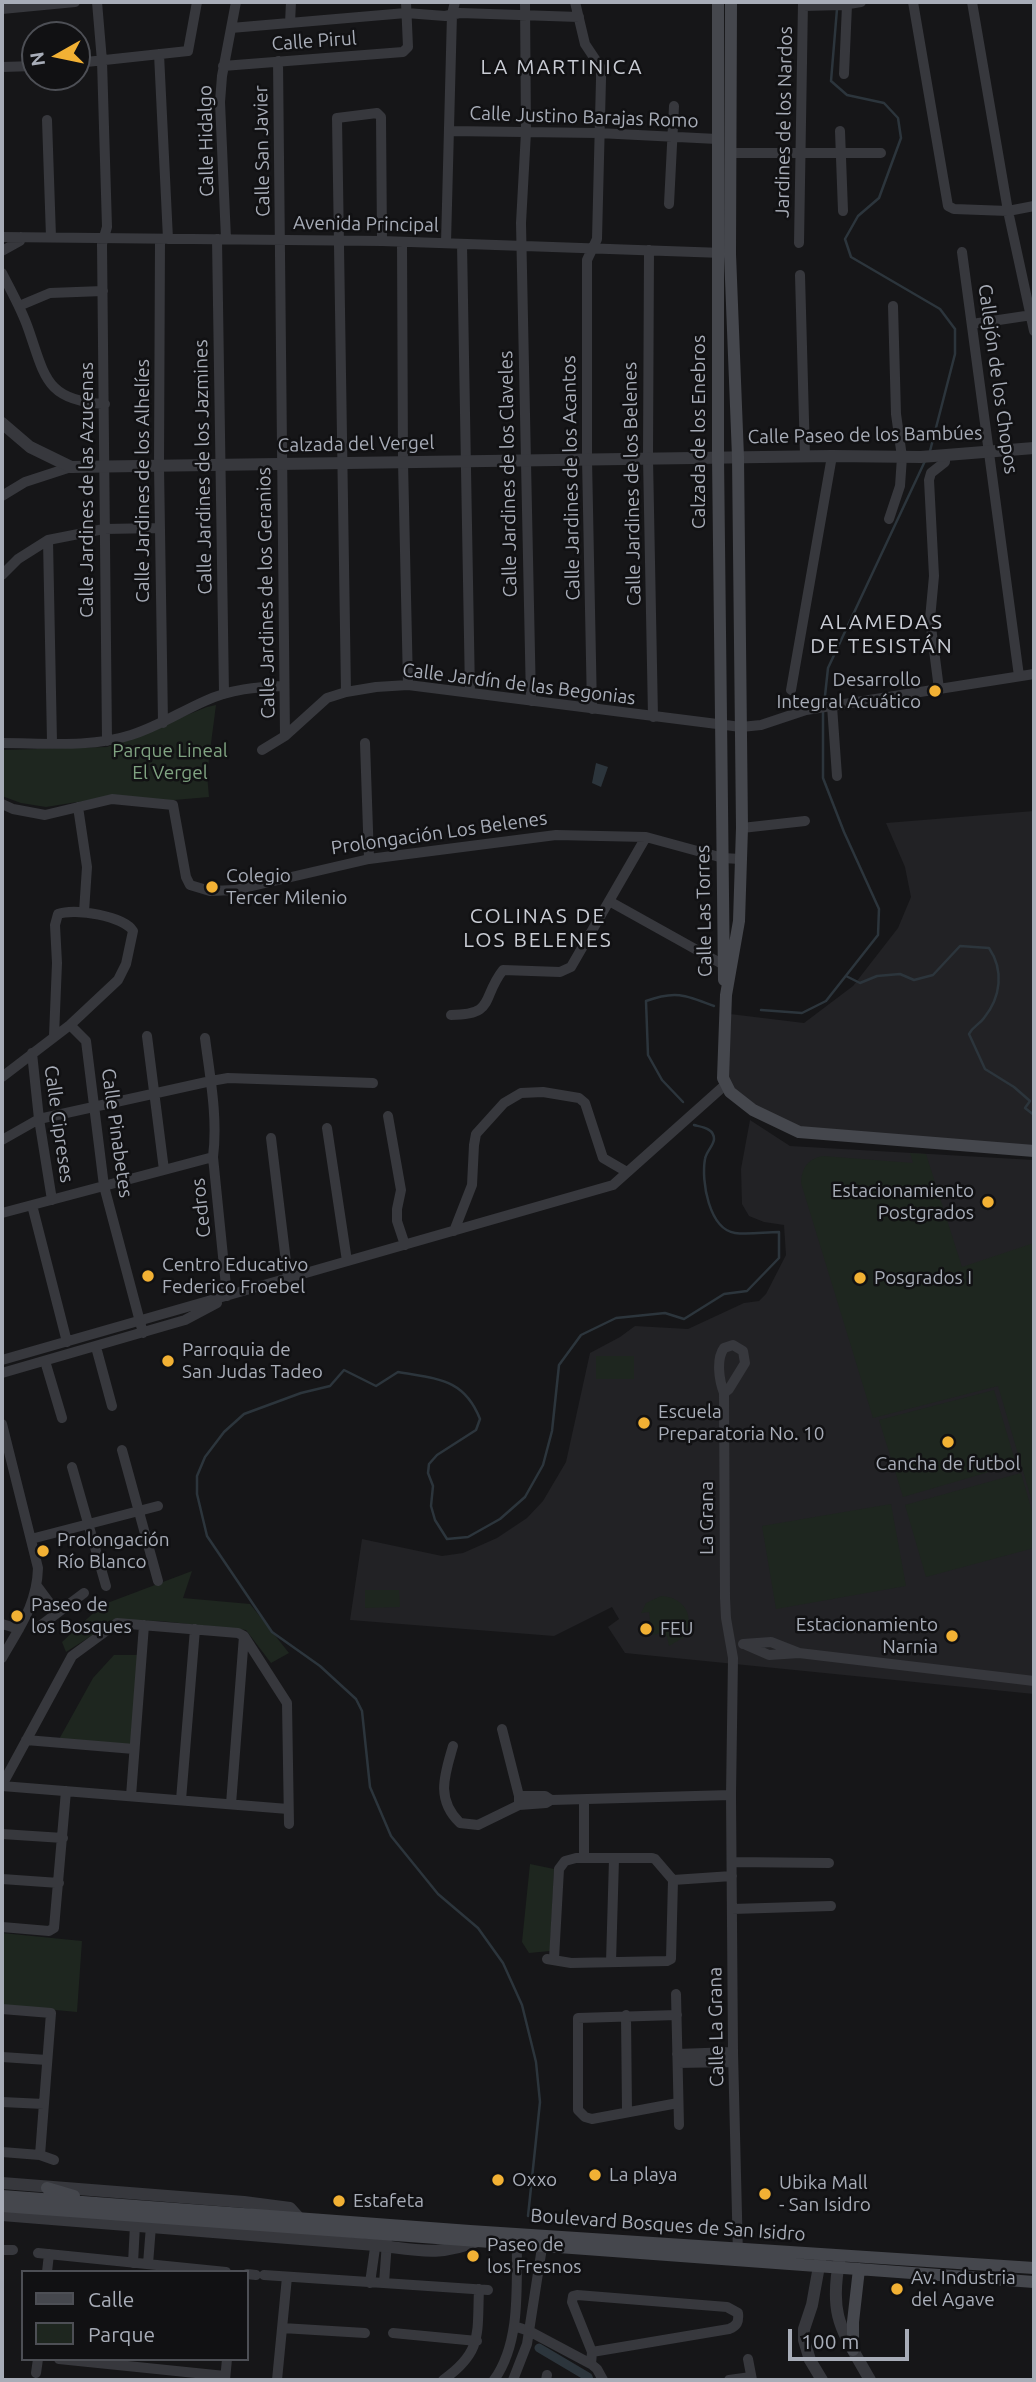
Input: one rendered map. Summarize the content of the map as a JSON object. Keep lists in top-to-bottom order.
{
  "streets": {
    "main road": ["Calzada de los Enebros", "Calle Las Torres", "Boulevard Bosques de San Isidro"],
    "street": [
      "Calle Pirul",
      "Calle Justino Barajas Romo",
      "Jardines de los Nardos",
      "Calle Hidalgo",
      "Calle San Javier",
      "Avenida Principal",
      "Callejón de los Chopos",
      "Calle Paseo de los Bambúes",
      "Calzada del Vergel",
      "Calle Jardines de los Jazmines",
      "Calle Jardines de los Claveles",
      "Calle Jardines de los Acantos",
      "Calle Jardines de los Alhelíes",
      "Calle Jardines de los Belenes",
      "Calle Jardines de las Azucenas",
      "Calle Jardines de los Geranios",
      "Calle Jardín de las Begonias",
      "Prolongación Los Belenes",
      "Calle Cipreses",
      "Calle Pinabetes",
      "Cedros",
      "La Grana",
      "Calle La Grana"
    ]
  },
  "crossings": [
    ["Calle Pirul", "Calle Hidalgo"],
    ["Calle Pirul", "Calle San Javier"],
    ["Calle Justino Barajas Romo", "Calzada de los Enebros"],
    ["Calle Justino Barajas Romo", "Calle Jardines de los Claveles"],
    ["Calle Justino Barajas Romo", "Calle Jardines de los Acantos"],
    ["Calle Hidalgo", "Avenida Principal"],
    ["Calle Hidalgo", "Calle Jardines de los Jazmines"],
    ["Calle San Javier", "Avenida Principal"],
    ["Calle San Javier", "Calle Jardines de los Geranios"],
    ["Avenida Principal", "Calzada de los Enebros"],
    ["Avenida Principal", "Calle Jardines de los Jazmines"],
    ["Avenida Principal", "Calle Jardines de los Claveles"],
    ["Avenida Principal", "Calle Jardines de los Acantos"],
    ["Avenida Principal", "Calle Jardines de los Alhelíes"],
    ["Avenida Principal", "Calle Jardines de los Belenes"],
    ["Avenida Principal", "Calle Jardines de las Azucenas"],
    ["Avenida Principal", "Calle Jardines de los Geranios"],
    ["Callejón de los Chopos", "Calle Paseo de los Bambúes"],
    ["Callejón de los Chopos", "Calle Jardín de las Begonias"],
    ["Calzada de los Enebros", "Calle Paseo de los Bambúes"],
    ["Calzada de los Enebros", "Calzada del Vergel"],
    ["Calzada de los Enebros", "Calle Jardín de las Begonias"],
    ["Calzada de los Enebros", "Calle Las Torres"],
    ["Calle Paseo de los Bambúes", "Calzada del Vergel"],
    ["Calzada del Vergel", "Calle Jardines de los Jazmines"],
    ["Calzada del Vergel", "Calle Jardines de los Claveles"],
    ["Calzada del Vergel", "Calle Jardines de los Acantos"],
    ["Calzada del Vergel", "Calle Jardines de los Alhelíes"],
    ["Calzada del Vergel", "Calle Jardines de los Belenes"],
    ["Calzada del Vergel", "Calle Jardines de las Azucenas"],
    ["Calzada del Vergel", "Calle Jardines de los Geranios"],
    ["Calle Jardines de los Claveles", "Calle Jardín de las Begonias"],
    ["Calle Jardines de los Acantos", "Calle Jardín de las Begonias"],
    ["Calle Jardines de los Belenes", "Calle Jardín de las Begonias"],
    ["Calle Jardines de los Geranios", "Calle Jardín de las Begonias"],
    ["Calle Jardín de las Begonias", "Calle Las Torres"],
    ["Prolongación Los Belenes", "Calle Las Torres"],
    ["La Grana", "Calle La Grana"],
    ["Calle La Grana", "Boulevard Bosques de San Isidro"]
  ],
  "districts": ["LA MARTINICA", "ALAMEDAS DE TESISTÁN", "COLINAS DE LOS BELENES"],
  "parks": ["Parque Lineal El Vergel"],
  "places": [
    "Desarrollo Integral Acuático",
    "Colegio Tercer Milenio",
    "Estacionamiento Postgrados",
    "Centro Educativo Federico Froebel",
    "Posgrados I",
    "Parroquia de San Judas Tadeo",
    "Escuela Preparatoria No. 10",
    "Cancha de futbol",
    "Prolongación Río Blanco",
    "Paseo de los Bosques",
    "FEU",
    "Estacionamiento Narnia",
    "La playa",
    "Oxxo",
    "Ubika Mall - San Isidro",
    "Estafeta",
    "Paseo de los Fresnos",
    "Av. Industria del Agave"
  ],
  "legend": ["Calle", "Parque"],
  "scale_bar": "100 m",
  "north": "left"
}
